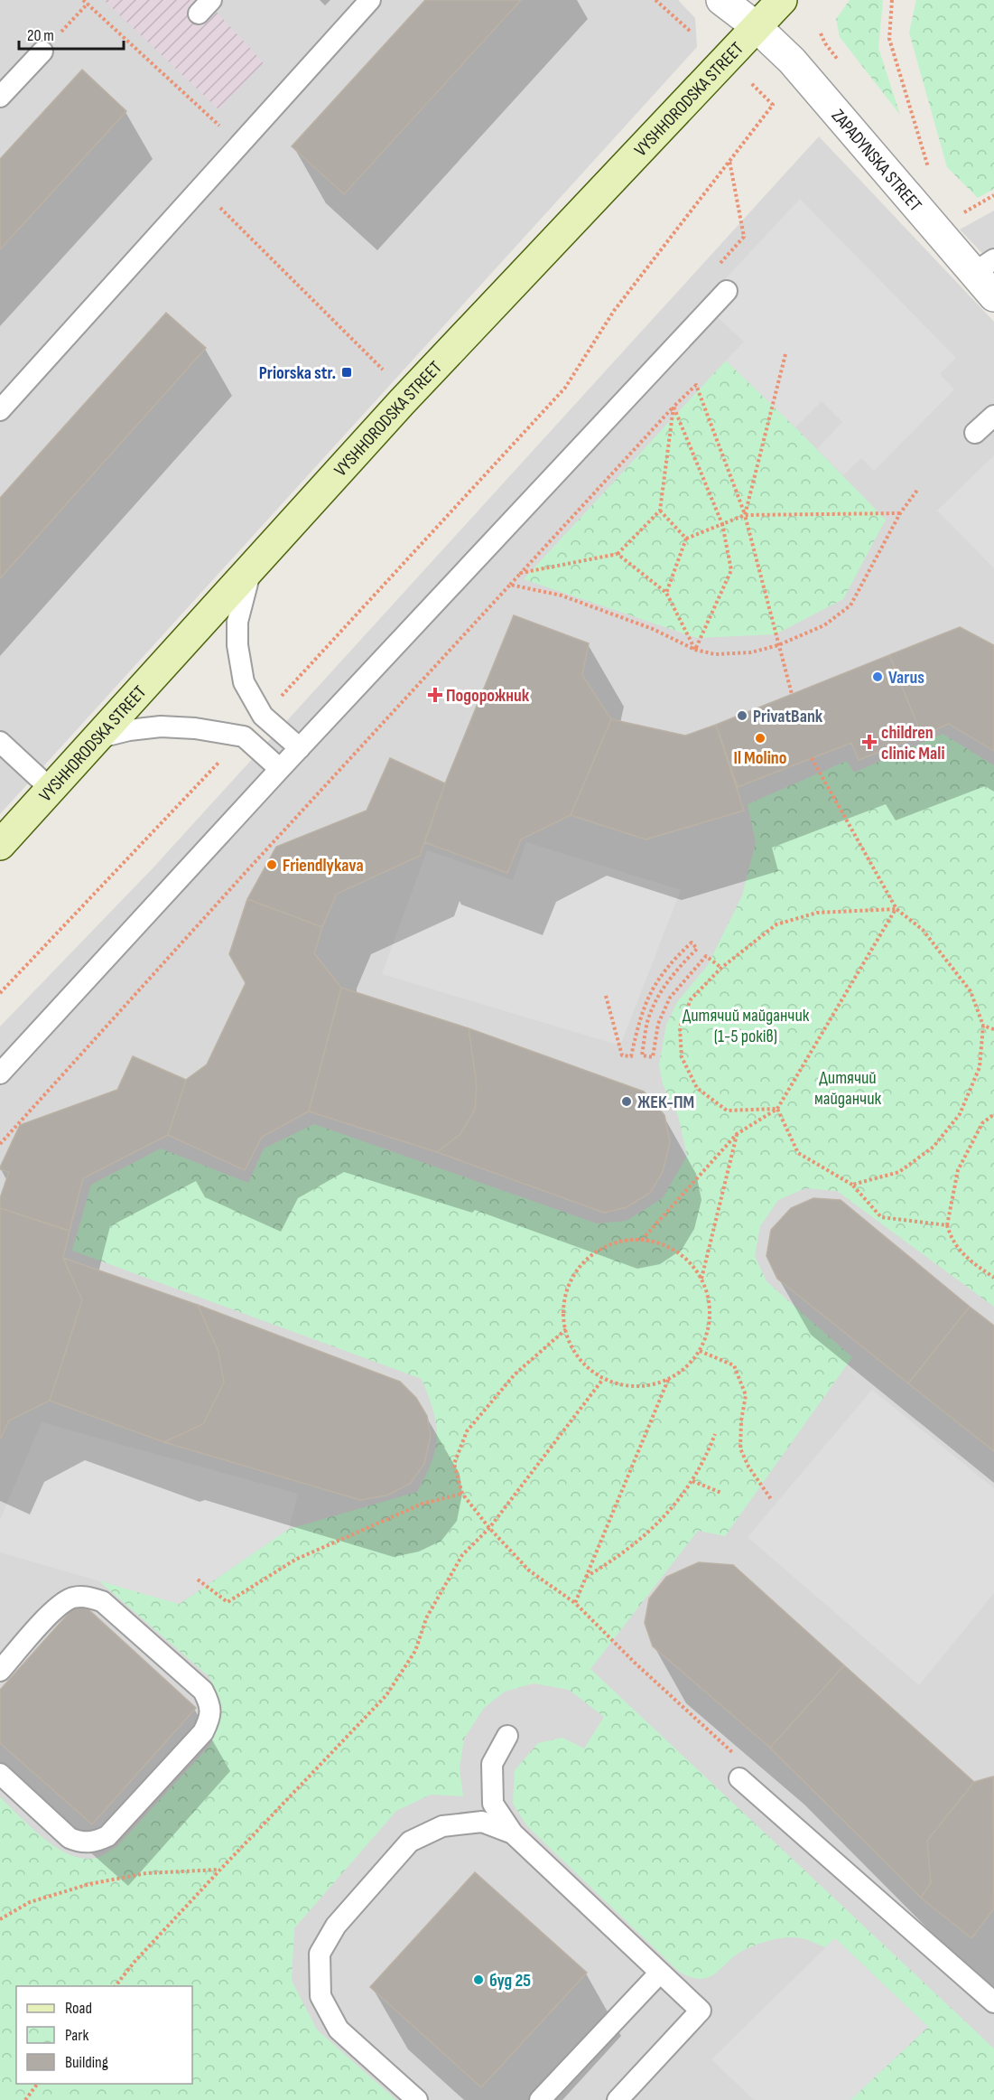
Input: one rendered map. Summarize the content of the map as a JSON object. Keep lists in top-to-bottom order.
{
  "streets": {
    "main road": ["VYSHHORODSKA STREET"],
    "street": ["ZAPADYNSKA STREET"]
  },
  "crossings": [
    ["VYSHHORODSKA STREET", "ZAPADYNSKA STREET"]
  ],
  "parks": ["Дитячий майданчик (1-5 років)", "Дитячий майданчик"],
  "places": {
    "transit": ["Priorska str."],
    "other": [
      "Varus",
      "PrivatBank",
      "Il Molino",
      "Friendlykava",
      "ЖЕК-ПМ",
      "буд 25"
    ],
    "health": ["Подорожник", "children clinic Mali"]
  },
  "legend": ["Road", "Park", "Building"],
  "scale_bar": "20 m"
}
